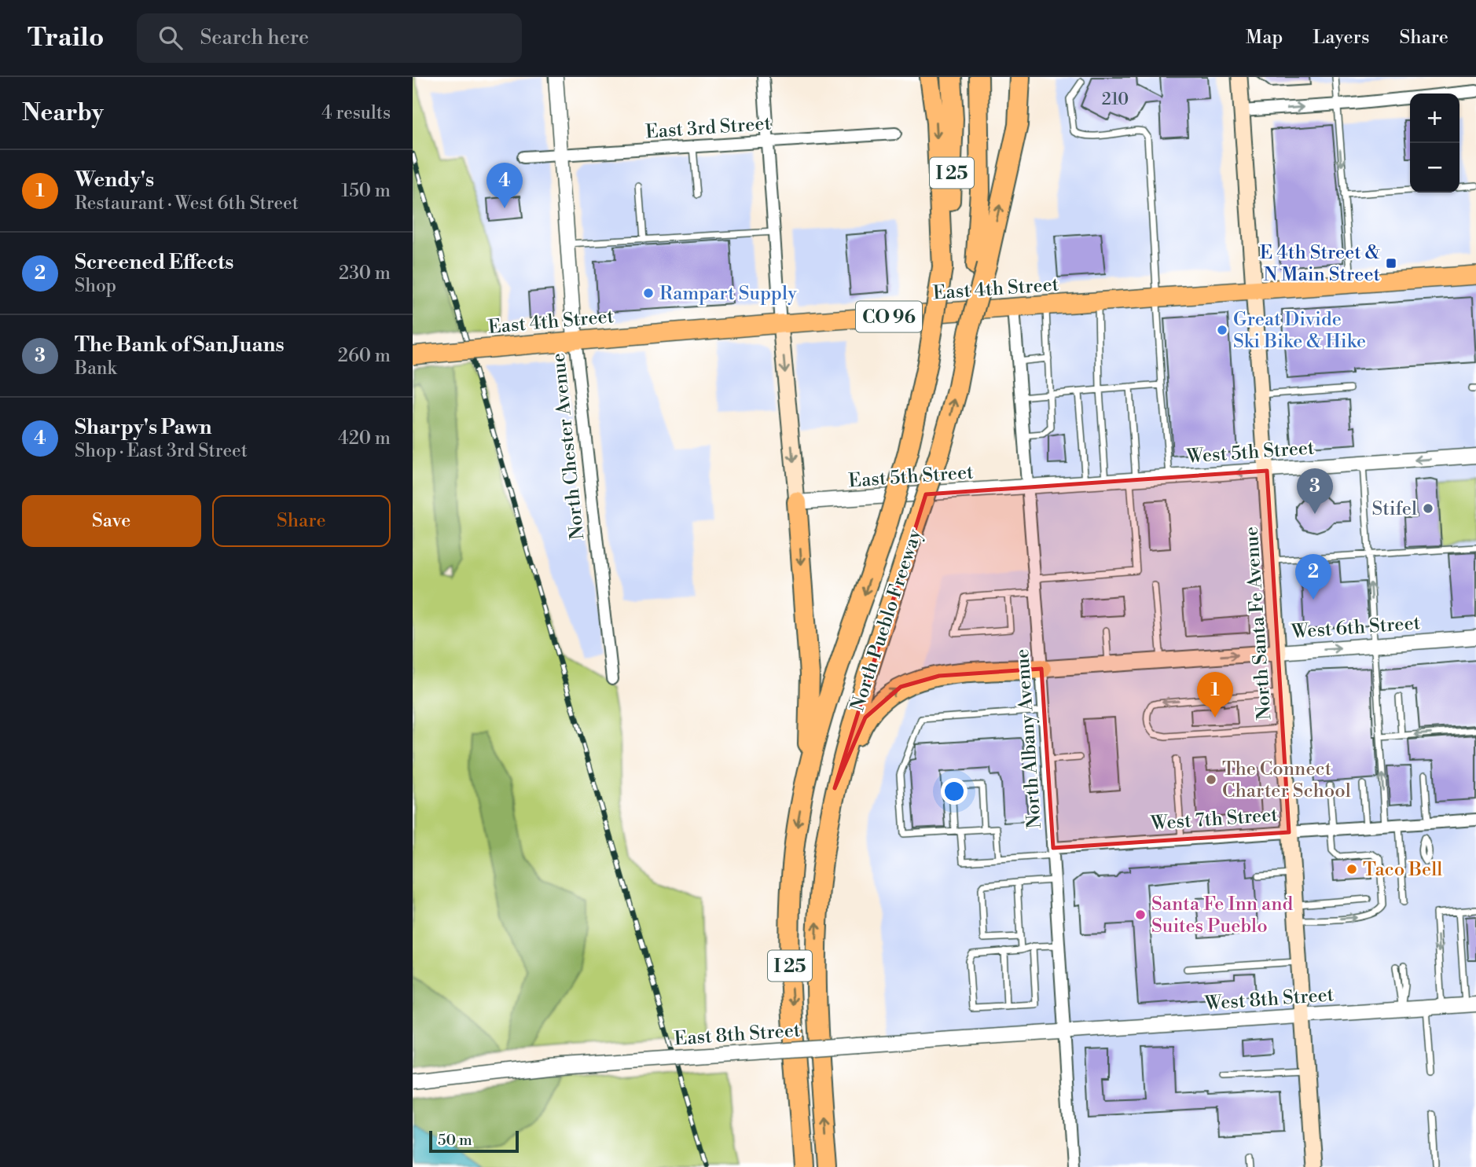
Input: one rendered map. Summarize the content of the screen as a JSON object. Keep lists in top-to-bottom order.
{
  "streets": {
    "highway": ["I 25", "North Pueblo Freeway"],
    "main road": [
      "East 4th Street",
      "CO 96",
      "North Santa Fe Avenue",
      "West 6th Street"
    ],
    "street": [
      "East 3rd Street",
      "North Chester Avenue",
      "West 5th Street",
      "East 5th Street",
      "North Albany Avenue",
      "West 7th Street",
      "West 8th Street",
      "East 8th Street"
    ]
  },
  "crossings": [
    ["East 3rd Street", "North Chester Avenue"],
    ["I 25", "North Pueblo Freeway"],
    ["East 4th Street", "CO 96"],
    ["East 4th Street", "North Chester Avenue"],
    ["East 4th Street", "North Santa Fe Avenue"],
    ["East 4th Street", "North Albany Avenue"],
    ["CO 96", "North Santa Fe Avenue"],
    ["West 5th Street", "East 5th Street"],
    ["West 5th Street", "North Santa Fe Avenue"],
    ["West 5th Street", "North Albany Avenue"],
    ["East 5th Street", "North Albany Avenue"],
    ["North Santa Fe Avenue", "West 6th Street"],
    ["North Santa Fe Avenue", "West 7th Street"],
    ["North Santa Fe Avenue", "West 8th Street"],
    ["West 6th Street", "North Albany Avenue"],
    ["North Albany Avenue", "West 7th Street"],
    ["North Albany Avenue", "West 8th Street"],
    ["North Albany Avenue", "East 8th Street"],
    ["West 8th Street", "East 8th Street"]
  ],
  "one_way": ["West 5th Street", "West 6th Street"],
  "places": {
    "transit": ["E 4th Street & N Main Street"],
    "other": [
      "Rampart Supply",
      "Great Divide Ski Bike & Hike",
      "Stifel",
      "The Connect Charter School",
      "Taco Bell",
      "Santa Fe Inn and Suites Pueblo"
    ]
  },
  "house_numbers": ["210"],
  "scale_bar": "50 m",
  "page": {
    "header": "Trailo",
    "search": "Search here",
    "nav": ["Map", "Layers", "Share"],
    "heading": ["Nearby", "4 results"],
    "map_buttons": ["+", "−"],
    "list": [
      {
        "mark": "1",
        "name": "Wendy's",
        "note": "Restaurant · West 6th Street",
        "value": "150 m"
      },
      {
        "mark": "2",
        "name": "Screened Effects",
        "note": "Shop",
        "value": "230 m"
      },
      {
        "mark": "3",
        "name": "The Bank of San Juans",
        "note": "Bank",
        "value": "260 m"
      },
      {
        "mark": "4",
        "name": "Sharpy's Pawn",
        "note": "Shop · East 3rd Street",
        "value": "420 m"
      }
    ],
    "pins": [
      "4",
      "3",
      "2",
      "1"
    ],
    "buttons": ["Save", "Share"],
    "scale": "50 m"
  }
}
